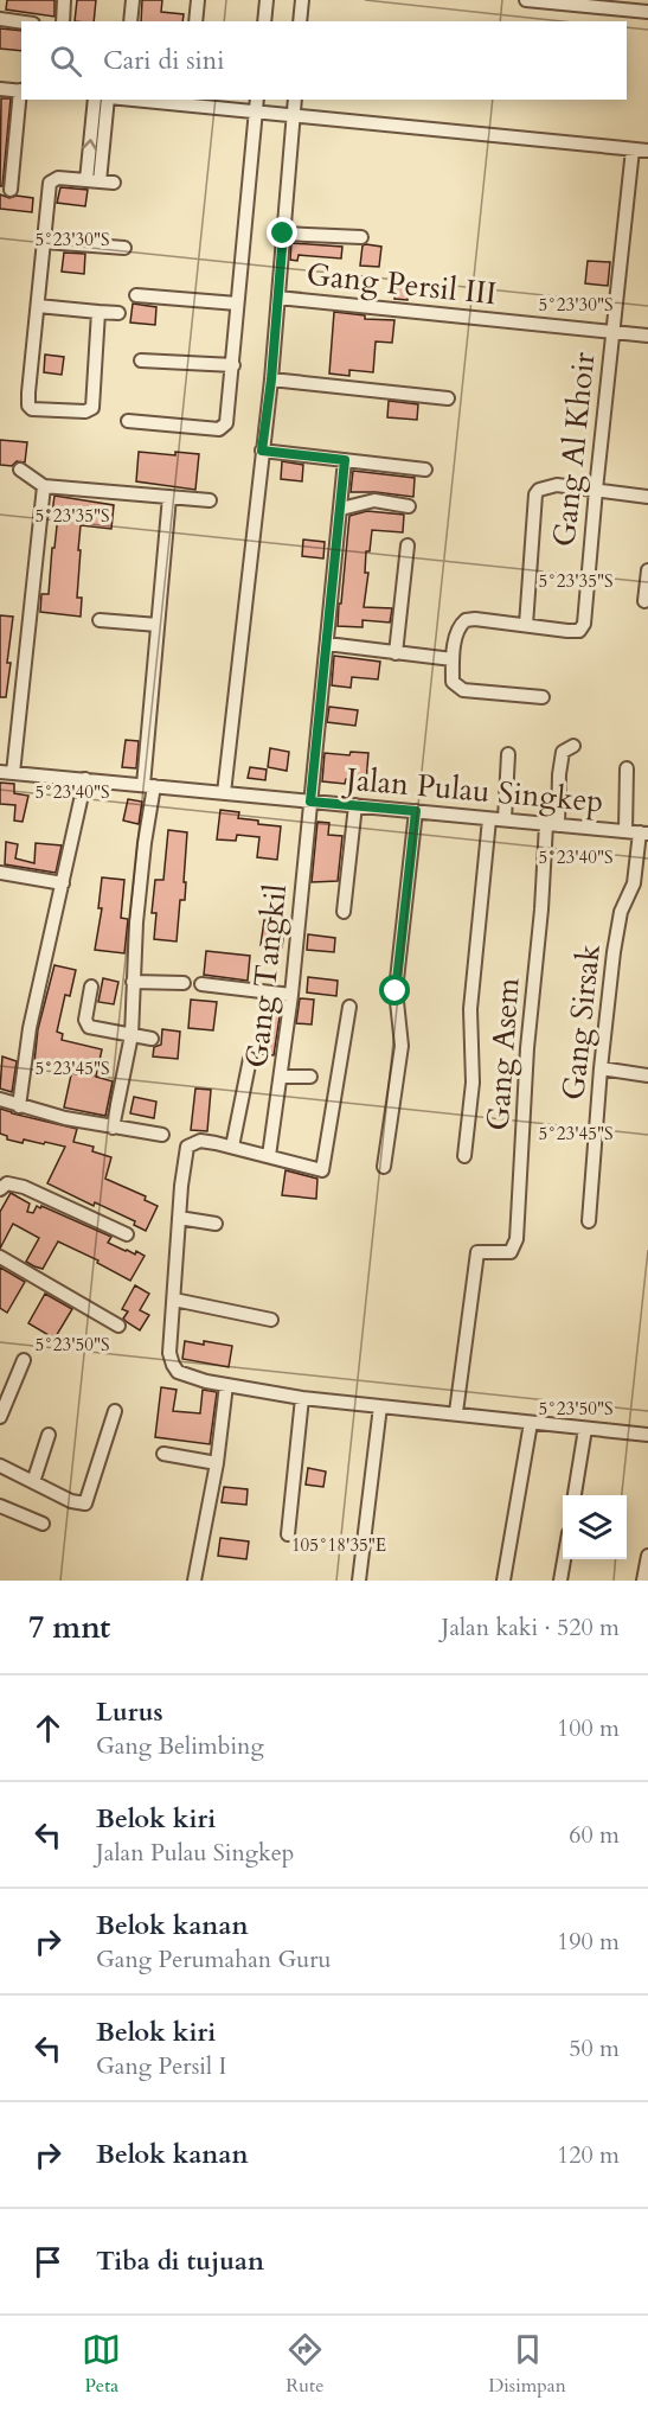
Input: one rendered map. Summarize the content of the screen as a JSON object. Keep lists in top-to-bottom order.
{
  "streets": {
    "street": [
      "Gang Persil III",
      "Gang Al Khoir",
      "Jalan Pulau Singkep",
      "Gang Tangkil",
      "Gang Sirsak",
      "Gang Asem"
    ]
  },
  "crossings": [
    ["Gang Persil III", "Gang Al Khoir"],
    ["Jalan Pulau Singkep", "Gang Tangkil"],
    ["Jalan Pulau Singkep", "Gang Sirsak"],
    ["Jalan Pulau Singkep", "Gang Asem"]
  ],
  "page": {
    "search": "Cari di sini",
    "heading": ["7 mnt", "Jalan kaki · 520 m"],
    "list": [
      ["Lurus", "Gang Belimbing", "100 m"],
      ["Belok kiri", "Jalan Pulau Singkep", "60 m"],
      ["Belok kanan", "Gang Perumahan Guru", "190 m"],
      ["Belok kiri", "Gang Persil I", "50 m"],
      ["Belok kanan", "120 m"],
      "Tiba di tujuan"
    ],
    "nav": ["Peta", "Rute", "Disimpan"]
  },
  "coordinates": [
    "5°23'30\"S",
    "5°23'35\"S",
    "5°23'40\"S",
    "5°23'45\"S",
    "5°23'50\"S",
    "105°18'35\"E"
  ]
}
